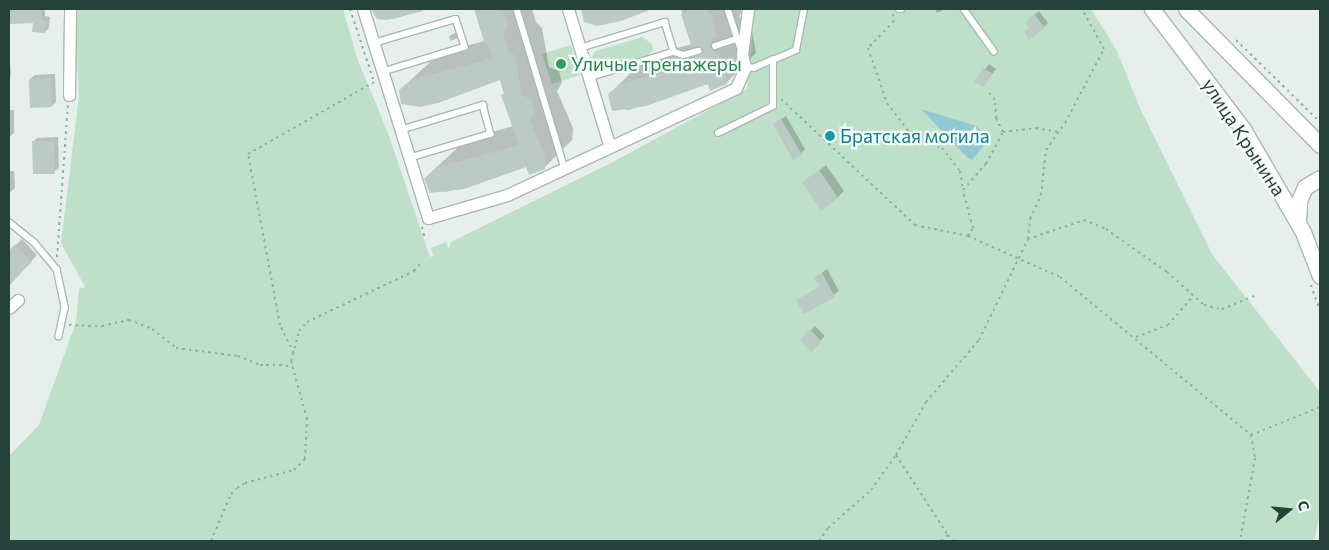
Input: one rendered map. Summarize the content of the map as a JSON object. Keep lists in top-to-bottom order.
{
  "streets": {
    "main road": ["улица Крынина"]
  },
  "places": ["Уличые тренажеры", "Братская могила"],
  "north": "right"
}
